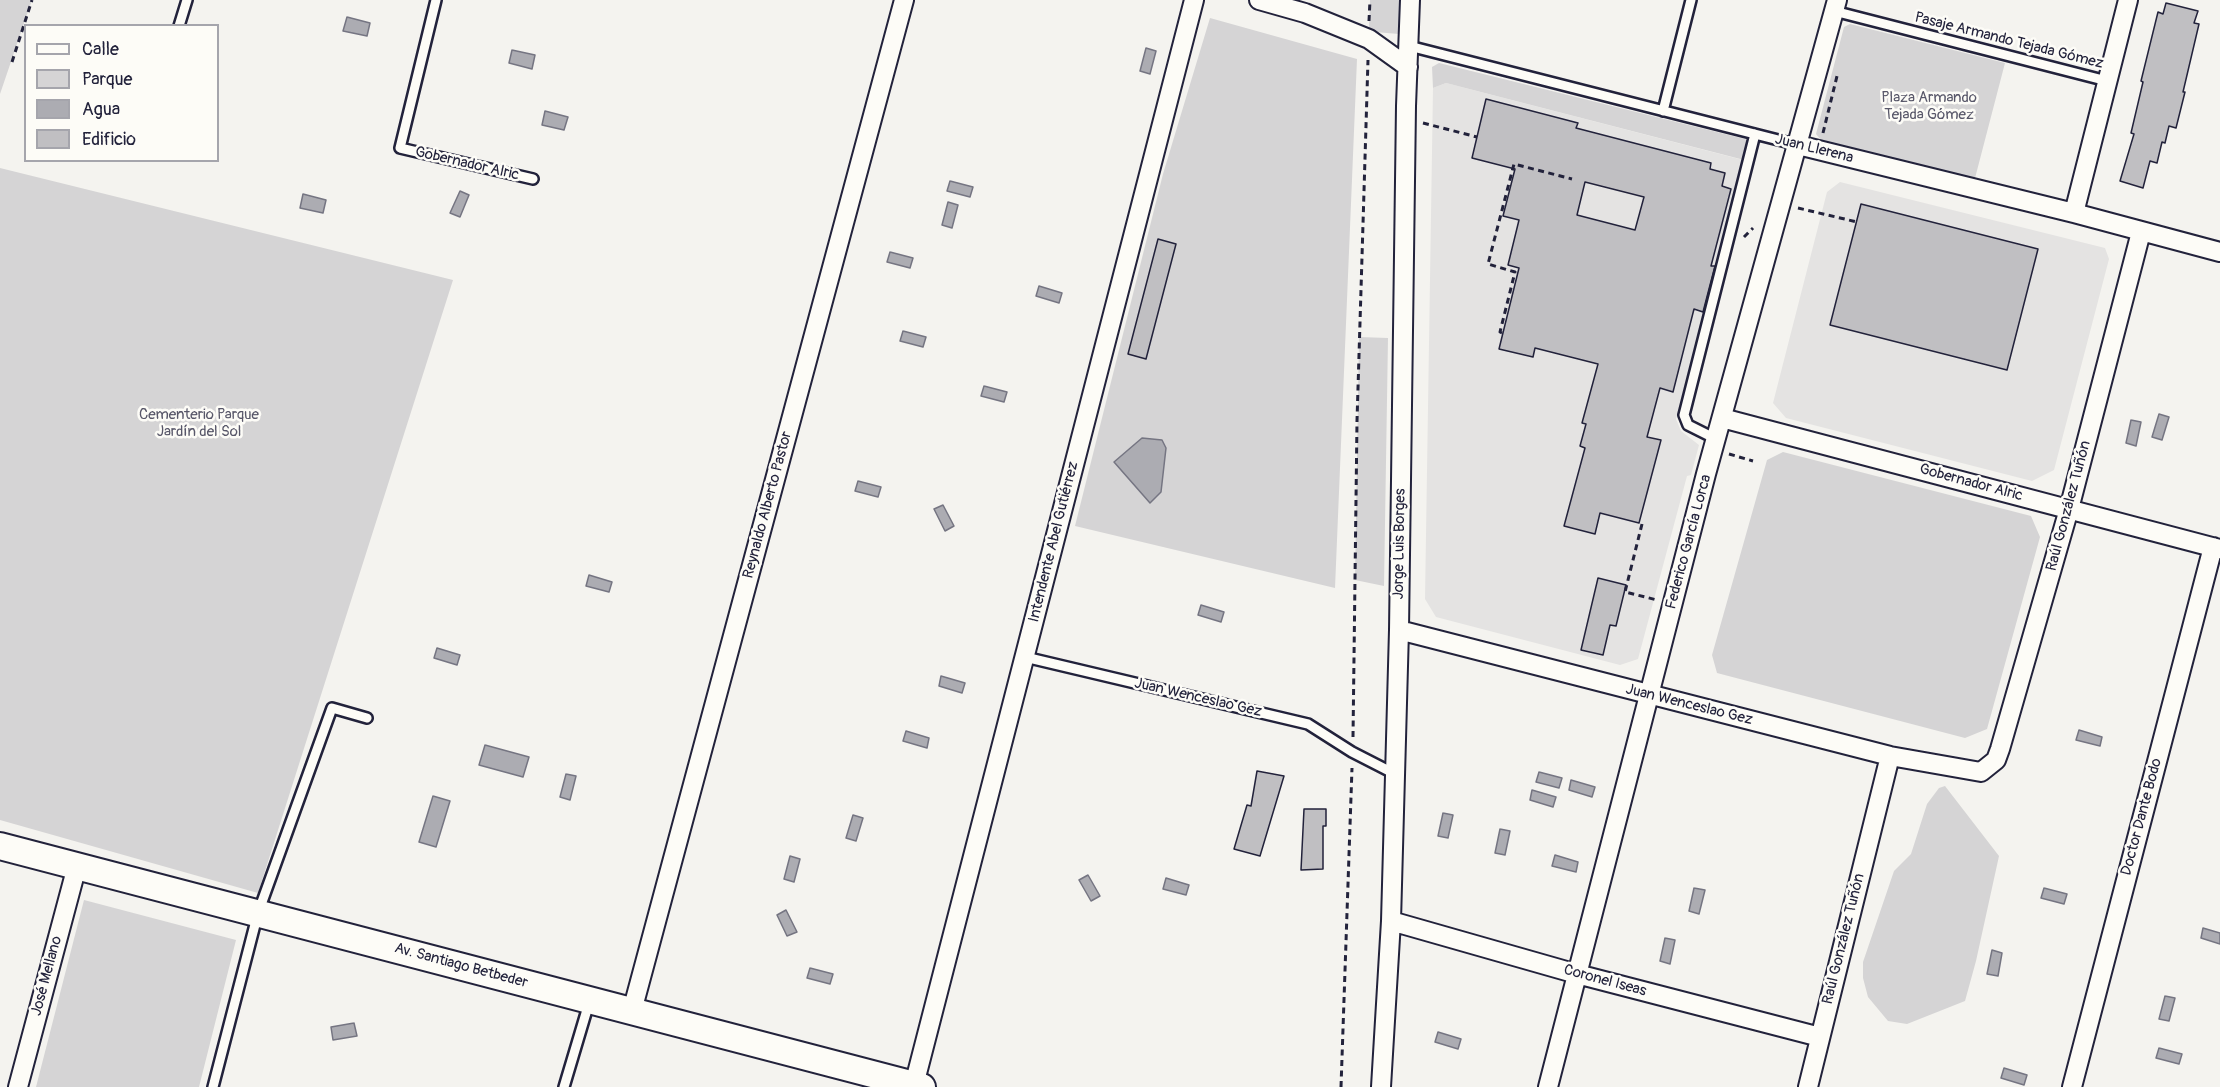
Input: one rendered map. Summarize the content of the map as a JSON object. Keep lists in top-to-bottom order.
{
  "streets": {
    "main road": ["Av. Santiago Betbeder"],
    "street": [
      "Juan Llerena",
      "Gobernador Alric",
      "Reynaldo Alberto Pastor",
      "Raúl González Tuñón",
      "Intendente Abel Gutiérrez",
      "Federico García Lorca",
      "Jorge Luis Borges",
      "Juan Wenceslao Gez",
      "Doctor Dante Bodo",
      "José Mellano",
      "Coronel Iseas"
    ],
    "lane": ["Pasaje Armando Tejada Gómez"]
  },
  "crossings": [
    ["Pasaje Armando Tejada Gómez", "Federico García Lorca"],
    ["Juan Llerena", "Raúl González Tuñón"],
    ["Juan Llerena", "Federico García Lorca"],
    ["Juan Llerena", "Jorge Luis Borges"],
    ["Gobernador Alric", "Raúl González Tuñón"],
    ["Gobernador Alric", "Federico García Lorca"],
    ["Gobernador Alric", "Doctor Dante Bodo"],
    ["Reynaldo Alberto Pastor", "Av. Santiago Betbeder"],
    ["Raúl González Tuñón", "Juan Wenceslao Gez"],
    ["Raúl González Tuñón", "Coronel Iseas"],
    ["Intendente Abel Gutiérrez", "Juan Wenceslao Gez"],
    ["Intendente Abel Gutiérrez", "Av. Santiago Betbeder"],
    ["Federico García Lorca", "Juan Wenceslao Gez"],
    ["Federico García Lorca", "Coronel Iseas"],
    ["Jorge Luis Borges", "Juan Wenceslao Gez"],
    ["Jorge Luis Borges", "Coronel Iseas"],
    ["Av. Santiago Betbeder", "José Mellano"]
  ],
  "parks": ["Plaza Armando Tejada Gómez", "Cementerio Parque Jardín del Sol"],
  "legend": [
    "Calle",
    "Parque",
    "Agua",
    "Edificio"
  ]
}
